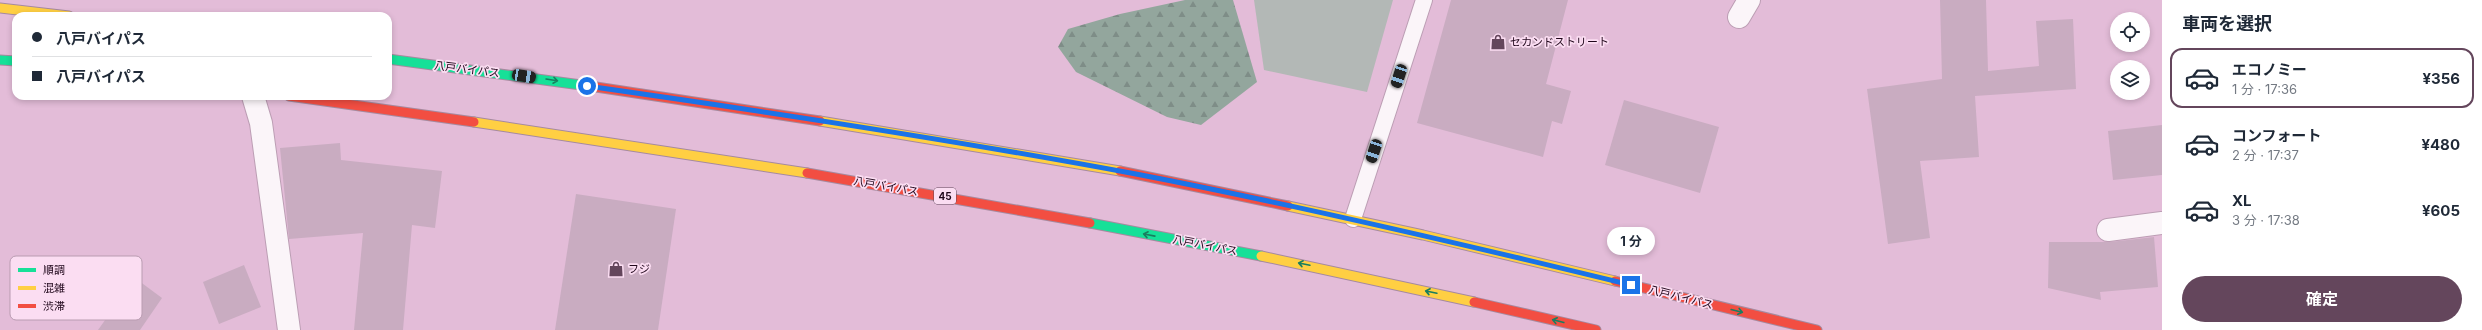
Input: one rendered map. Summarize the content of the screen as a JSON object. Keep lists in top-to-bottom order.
{
  "streets": {
    "highway": ["八戸バイパス", "45"]
  },
  "places": {
    "shop": ["セカンドストリート", "フジ"]
  },
  "legend": ["順調", "混雑", "渋滞"],
  "page": {
    "heading": "車両を選択",
    "banner": ["八戸バイパス", "八戸バイパス"],
    "list": [
      {
        "name": "エコノミー",
        "note": "1 分 · 17:36",
        "value": "¥356"
      },
      {
        "name": "コンフォート",
        "note": "2 分 · 17:37",
        "value": "¥480"
      },
      {
        "name": "XL",
        "note": "3 分 · 17:38",
        "value": "¥605"
      }
    ],
    "bubble": "1 分",
    "buttons": "確定"
  }
}
